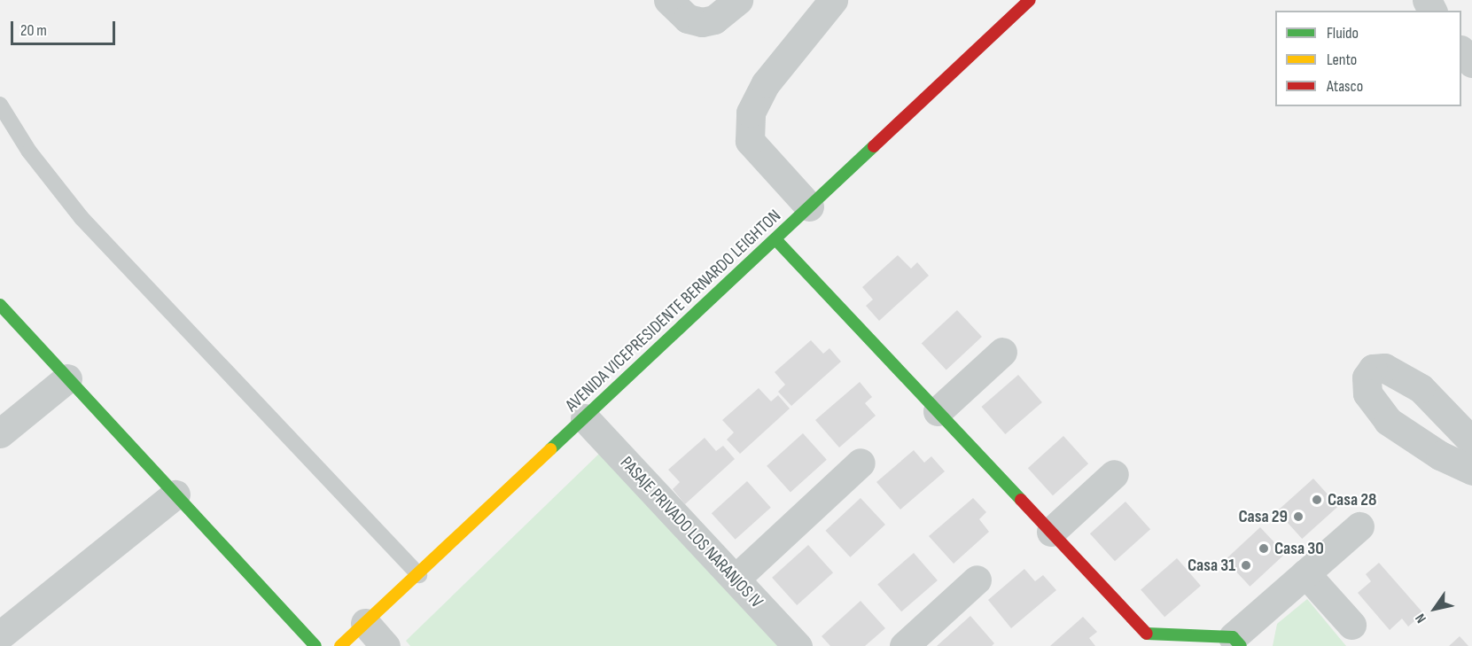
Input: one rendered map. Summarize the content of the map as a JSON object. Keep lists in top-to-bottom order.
{
  "streets": {
    "street": ["AVENIDA VICEPRESIDENTE BERNARDO LEIGHTON", "PASAJE PRIVADO LOS NARANJOS IV"]
  },
  "crossings": [
    ["AVENIDA VICEPRESIDENTE BERNARDO LEIGHTON", "PASAJE PRIVADO LOS NARANJOS IV"]
  ],
  "places": [
    "Casa 28",
    "Casa 29",
    "Casa 30",
    "Casa 31"
  ],
  "legend": ["Fluido", "Lento", "Atasco"],
  "scale_bar": "20 m",
  "north": "bottom left"
}
